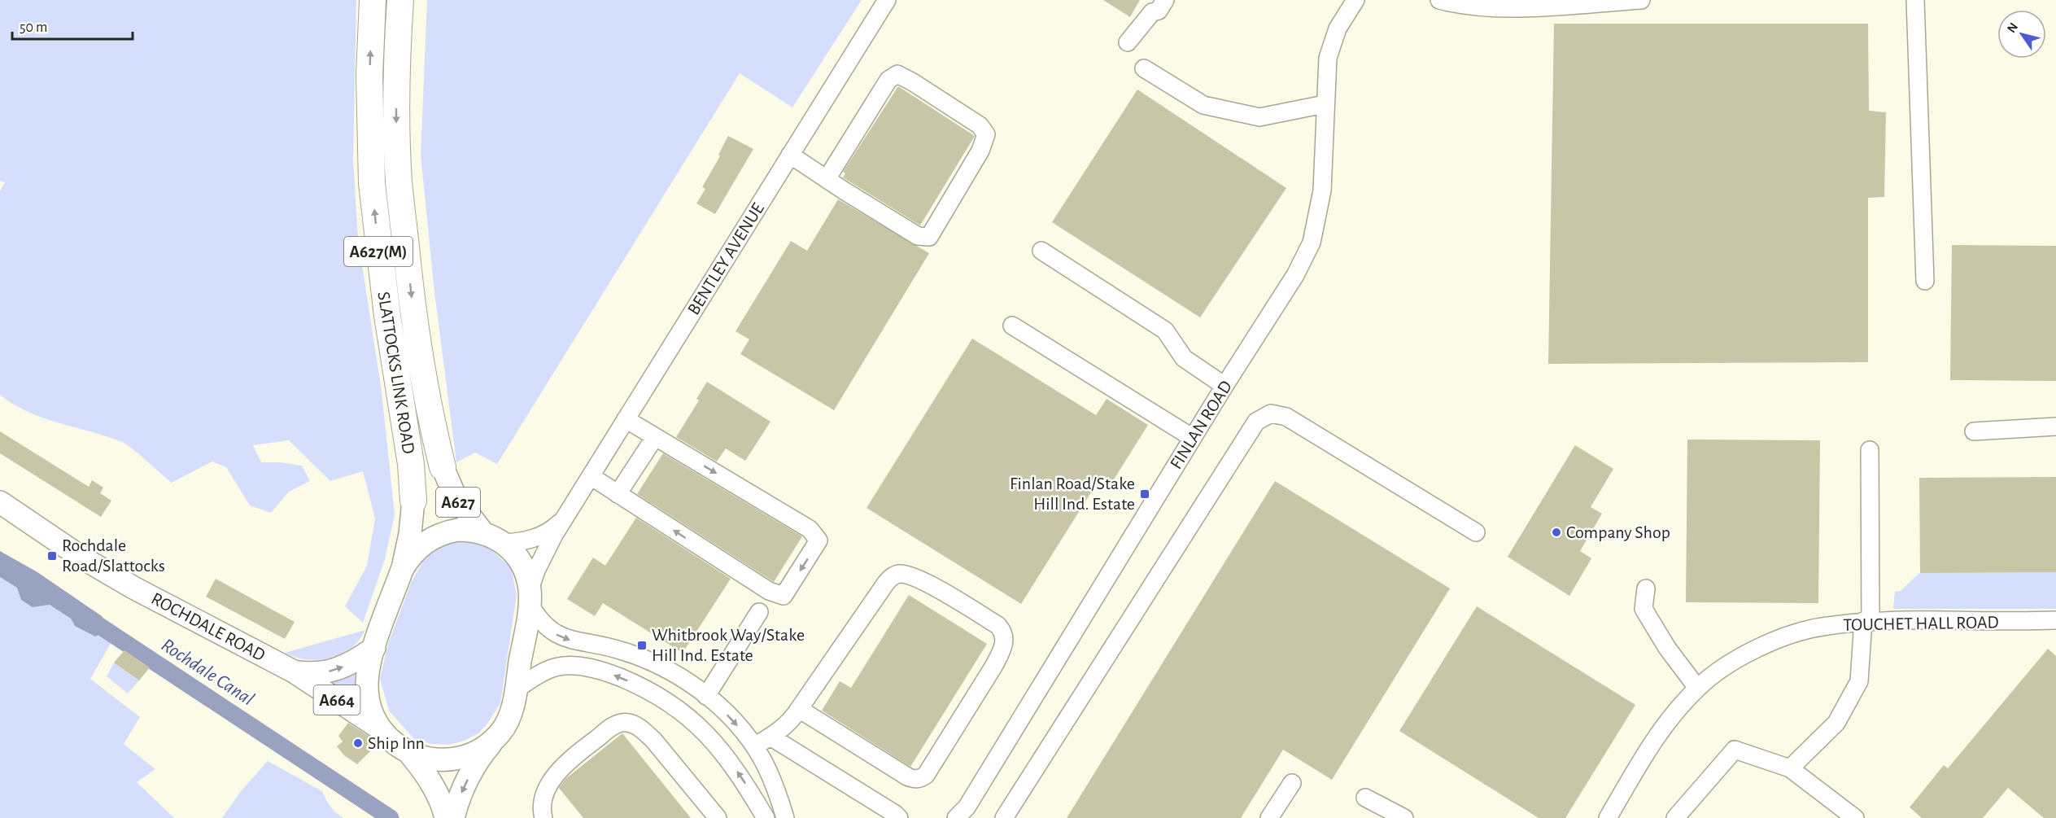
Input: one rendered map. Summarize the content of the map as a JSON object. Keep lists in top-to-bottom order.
{
  "streets": {
    "highway": ["A627(M)", "SLATTOCKS LINK ROAD"],
    "main road": ["A627", "ROCHDALE ROAD", "A664"],
    "street": ["BENTLEY AVENUE", "FINLAN ROAD", "TOUCHET HALL ROAD"]
  },
  "water": ["Rochdale Canal"],
  "places": {
    "transit": ["Finlan Road/Stake Hill Ind. Estate", "Rochdale Road/Slattocks", "Whitbrook Way/Stake Hill Ind. Estate"],
    "other": ["Company Shop", "Ship Inn"]
  },
  "scale_bar": "50 m",
  "north": "top left"
}
